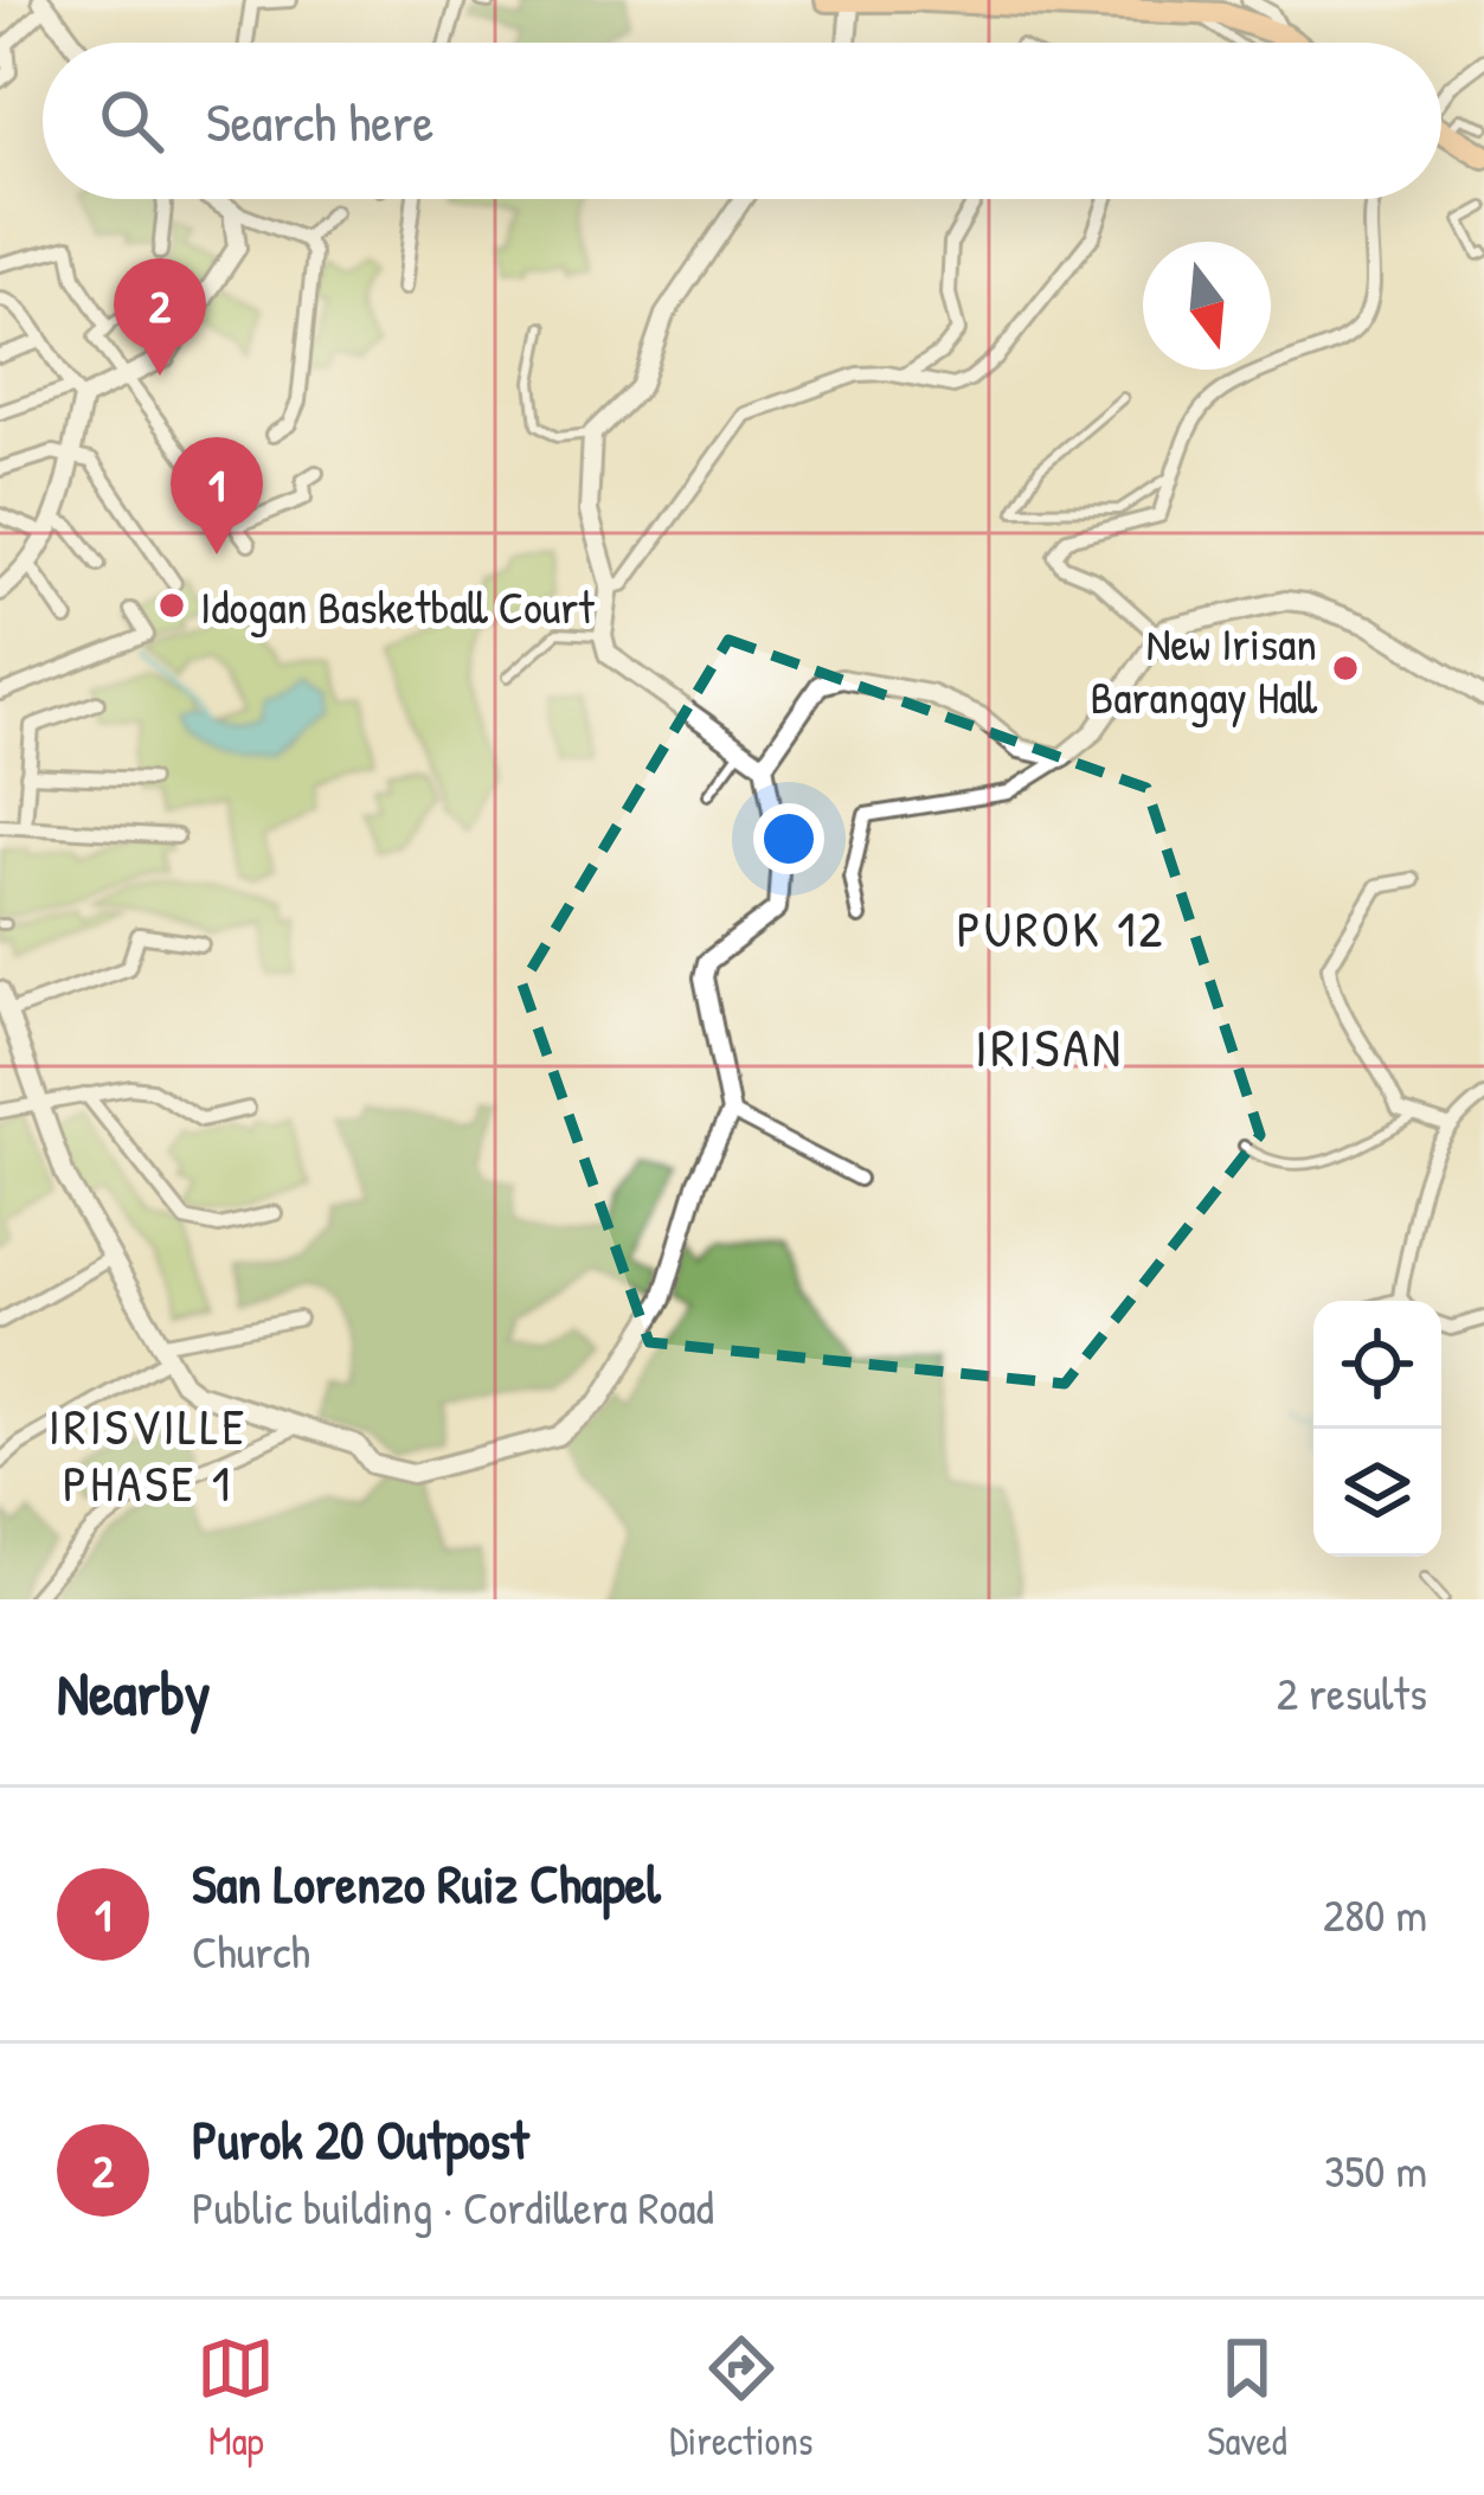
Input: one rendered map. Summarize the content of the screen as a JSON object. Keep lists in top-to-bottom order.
{
  "districts": ["PUROK 12", "IRISAN", "IRISVILLE PHASE 1"],
  "places": ["Idogan Basketball Court", "New Irisan Barangay Hall"],
  "north": "bottom",
  "page": {
    "search": "Search here",
    "pins": ["2", "1"],
    "heading": ["Nearby", "2 results"],
    "list": [
      {
        "mark": "1",
        "name": "San Lorenzo Ruiz Chapel",
        "note": "Church",
        "value": "280 m"
      },
      {
        "mark": "2",
        "name": "Purok 20 Outpost",
        "note": "Public building · Cordillera Road",
        "value": "350 m"
      }
    ],
    "nav": ["Map", "Directions", "Saved"]
  }
}
